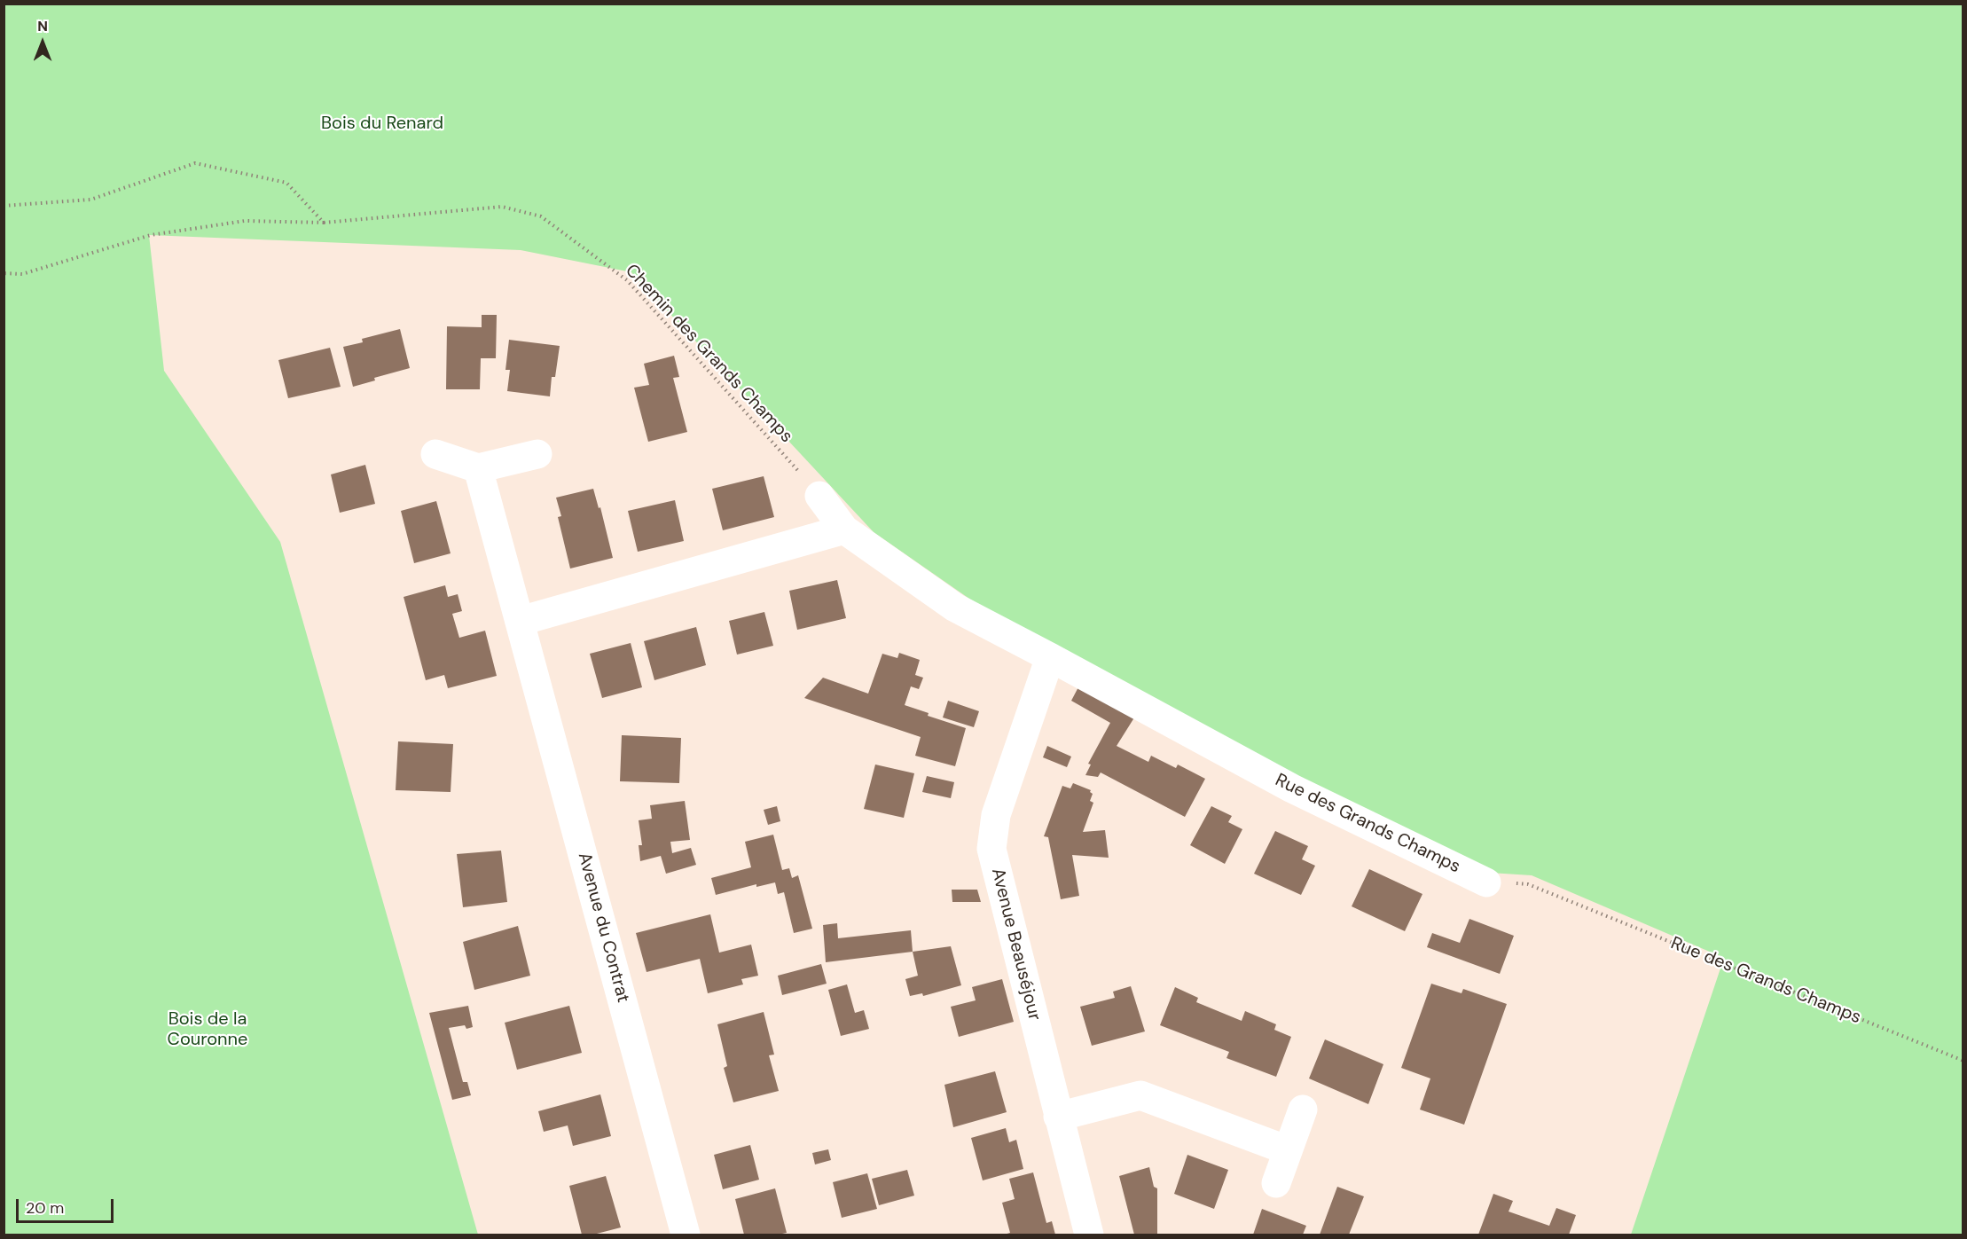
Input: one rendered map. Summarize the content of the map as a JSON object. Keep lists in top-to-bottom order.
{
  "streets": {
    "street": ["Rue des Grands Champs", "Avenue du Contrat", "Avenue Beauséjour"],
    "path": ["Chemin des Grands Champs"]
  },
  "crossings": [
    ["Chemin des Grands Champs", "Rue des Grands Champs"],
    ["Rue des Grands Champs", "Avenue Beauséjour"]
  ],
  "parks": ["Bois du Renard", "Bois de la Couronne"],
  "scale_bar": "20 m",
  "north": "top"
}
